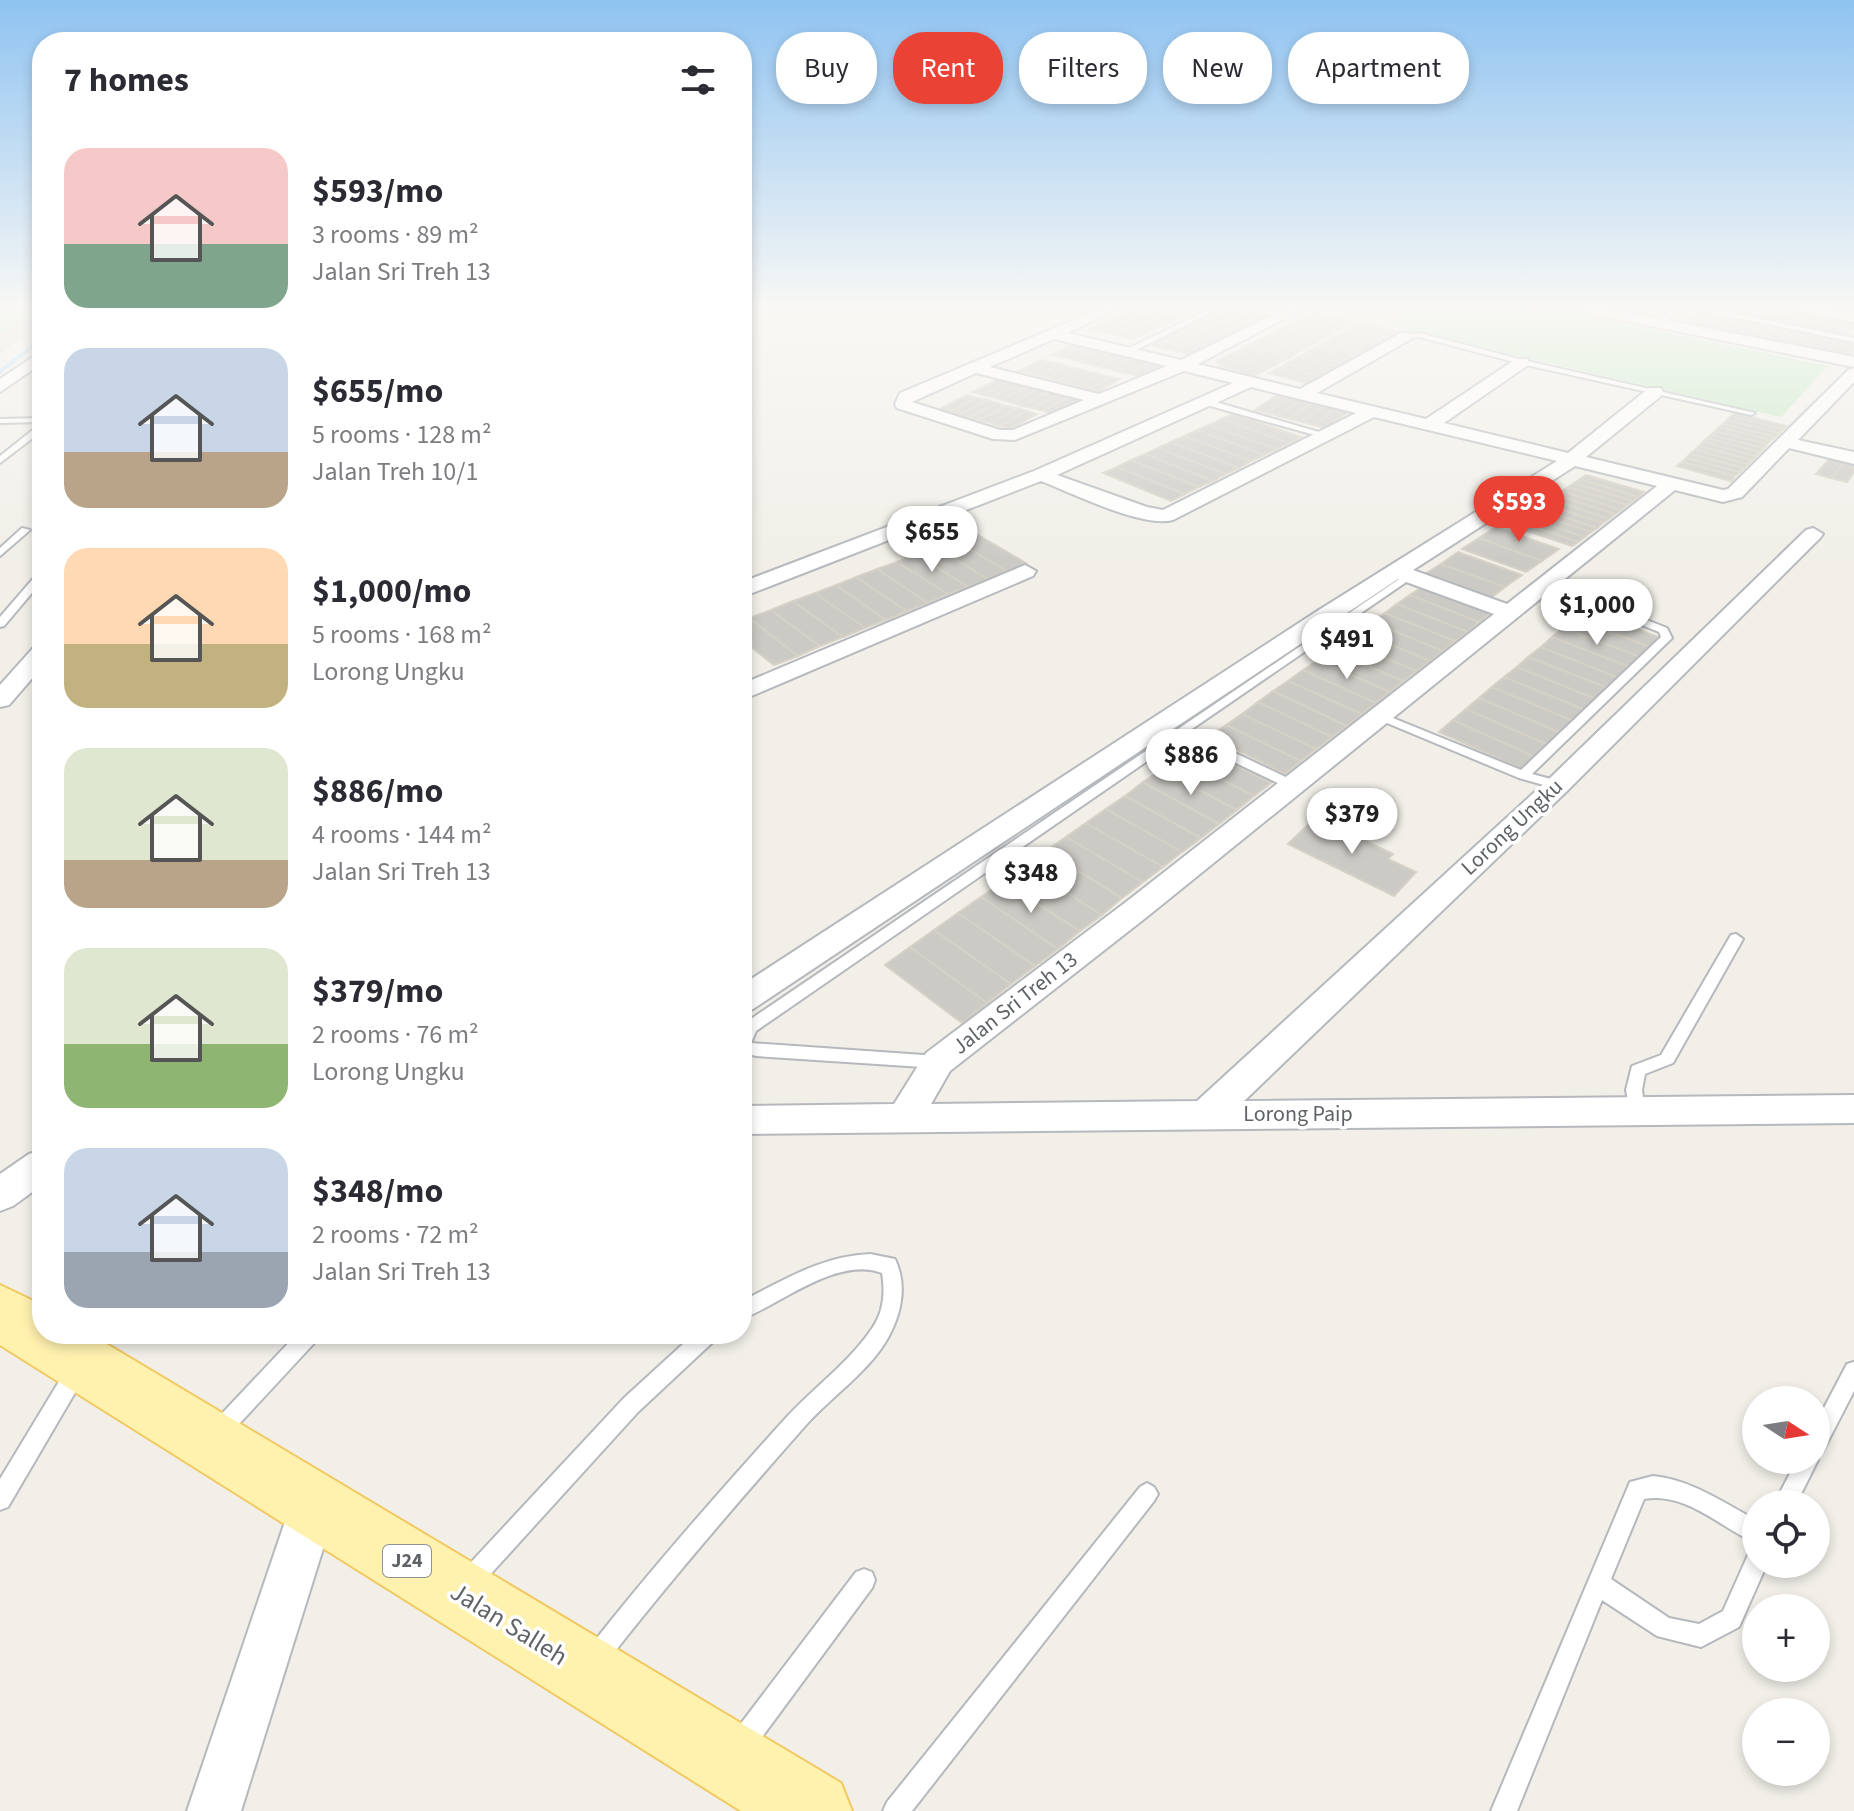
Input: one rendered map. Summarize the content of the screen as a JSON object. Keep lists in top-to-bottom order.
{
  "streets": {
    "main road": ["J24", "Jalan Salleh"],
    "street": ["Lorong Ungku", "Jalan Sri Treh 13", "Lorong Paip"]
  },
  "crossings": [
    ["Lorong Ungku", "Lorong Paip"],
    ["Jalan Sri Treh 13", "Lorong Paip"]
  ],
  "north": "right",
  "page": {
    "chip": [
      "Buy",
      "Rent",
      "Filters",
      "New",
      "Apartment"
    ],
    "heading": "7 homes",
    "list": [
      {
        "name": "$593/mo",
        "note": "3 rooms · 89 m² · Jalan Sri Treh 13"
      },
      {
        "name": "$655/mo",
        "note": "5 rooms · 128 m² · Jalan Treh 10/1"
      },
      {
        "name": "$1,000/mo",
        "note": "5 rooms · 168 m² · Lorong Ungku"
      },
      {
        "name": "$886/mo",
        "note": "4 rooms · 144 m² · Jalan Sri Treh 13"
      },
      {
        "name": "$379/mo",
        "note": "2 rooms · 76 m² · Lorong Ungku"
      },
      {
        "name": "$348/mo",
        "note": "2 rooms · 72 m² · Jalan Sri Treh 13"
      }
    ],
    "price": [
      "$593",
      "$655",
      "$1,000",
      "$491",
      "$886",
      "$379",
      "$348"
    ],
    "map_buttons": ["+", "−"]
  }
}
